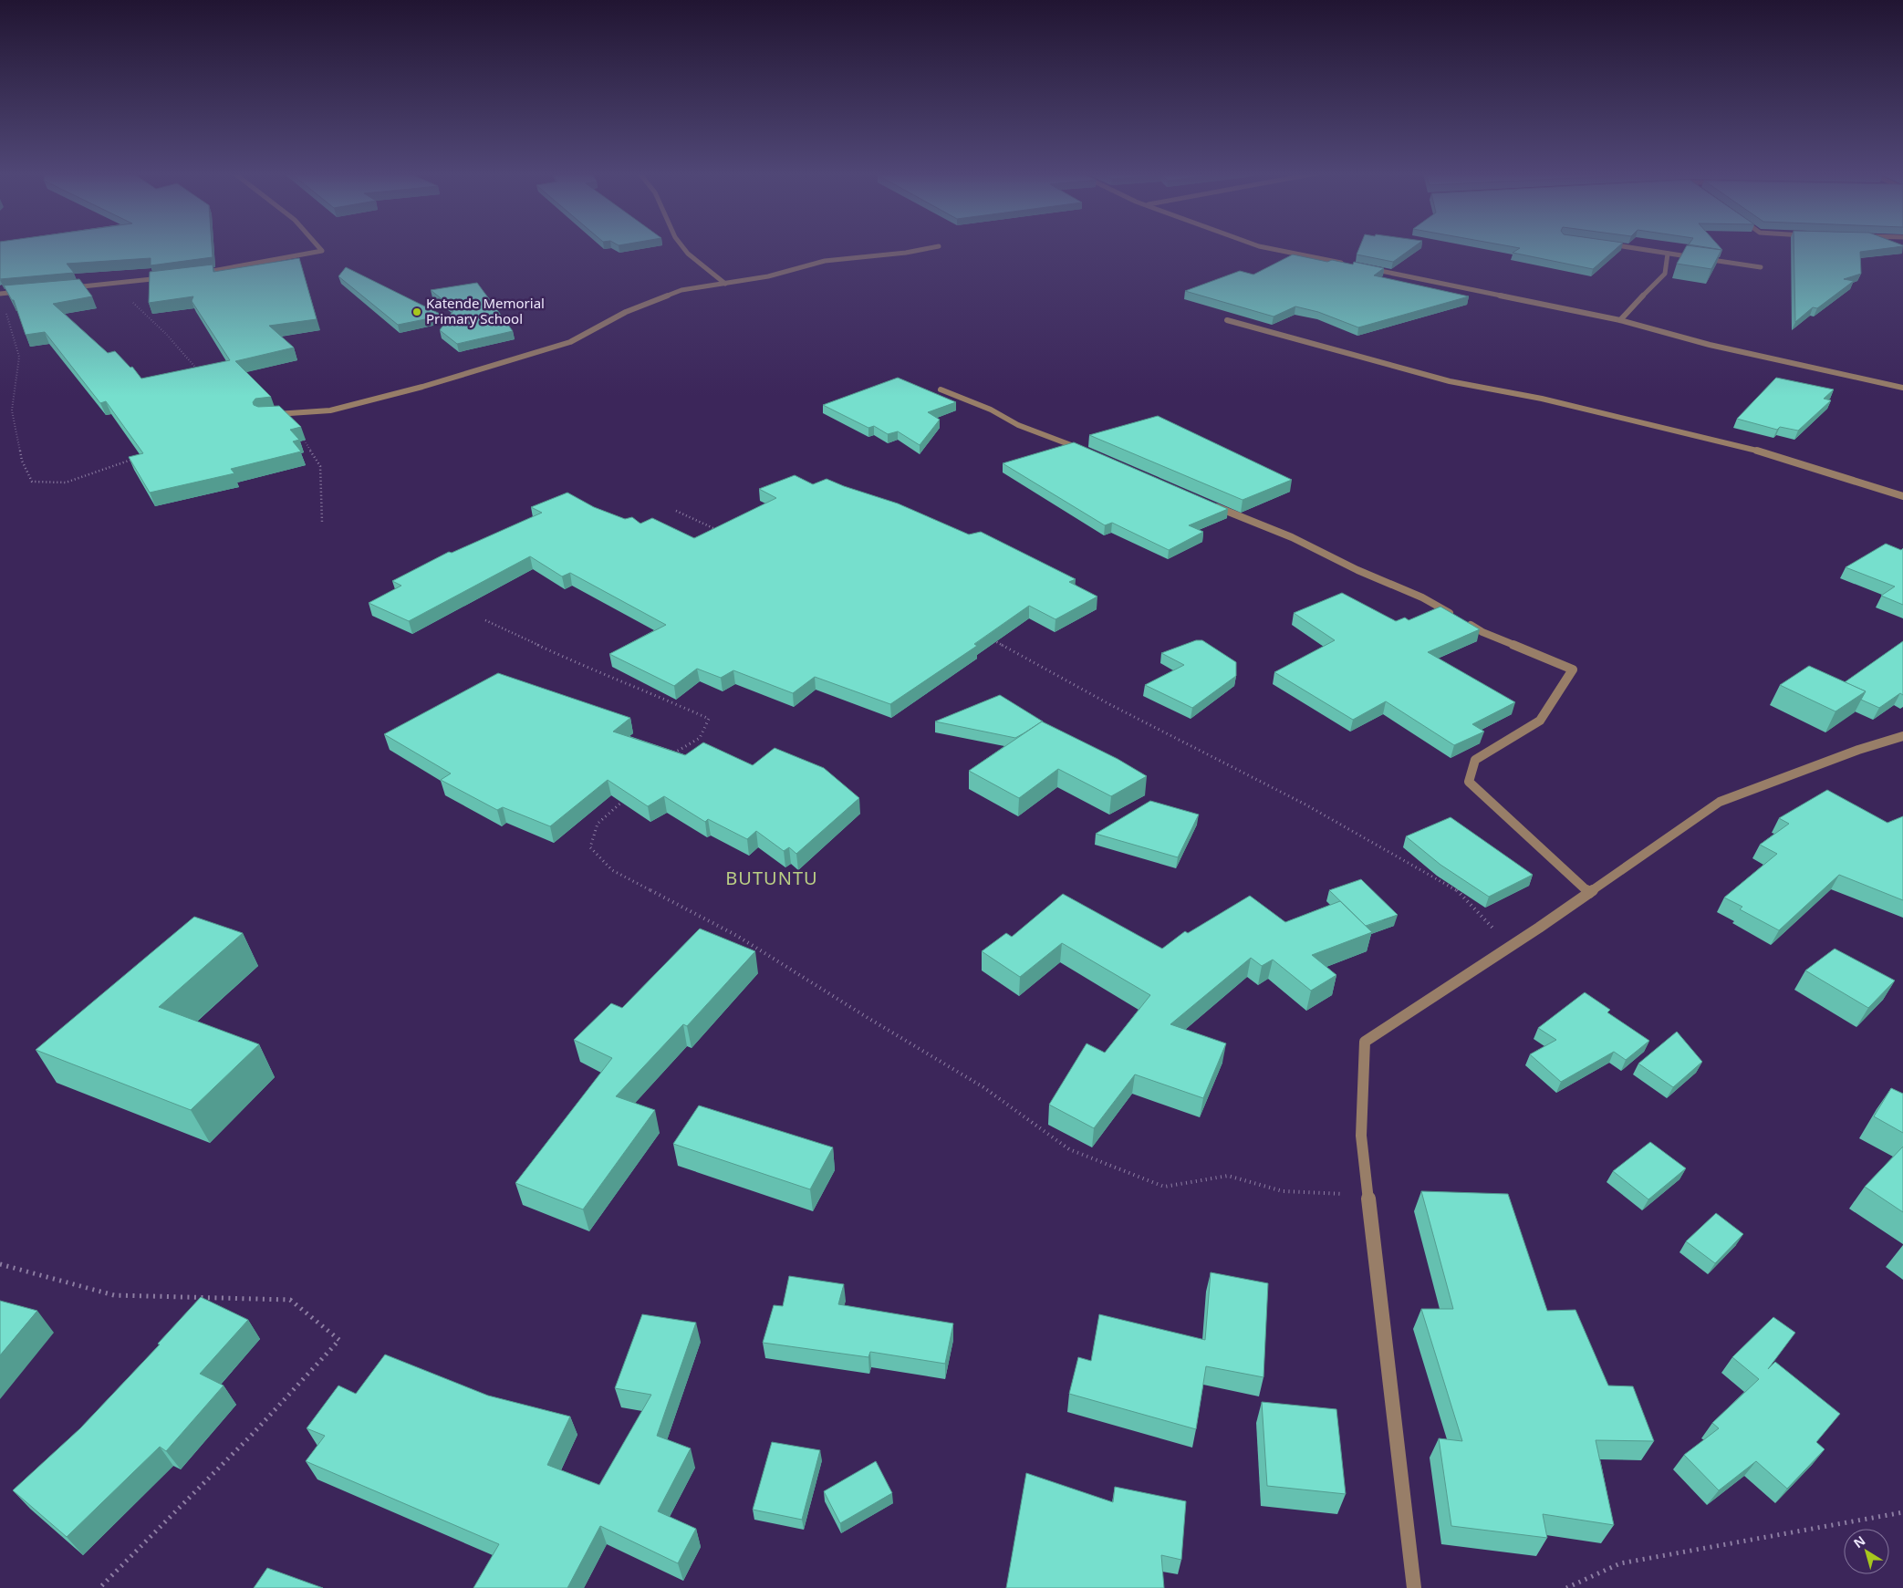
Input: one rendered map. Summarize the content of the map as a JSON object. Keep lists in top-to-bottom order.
{
  "districts": ["BUTUNTU"],
  "places": ["Katende Memorial Primary School"],
  "north": "top left"
}
